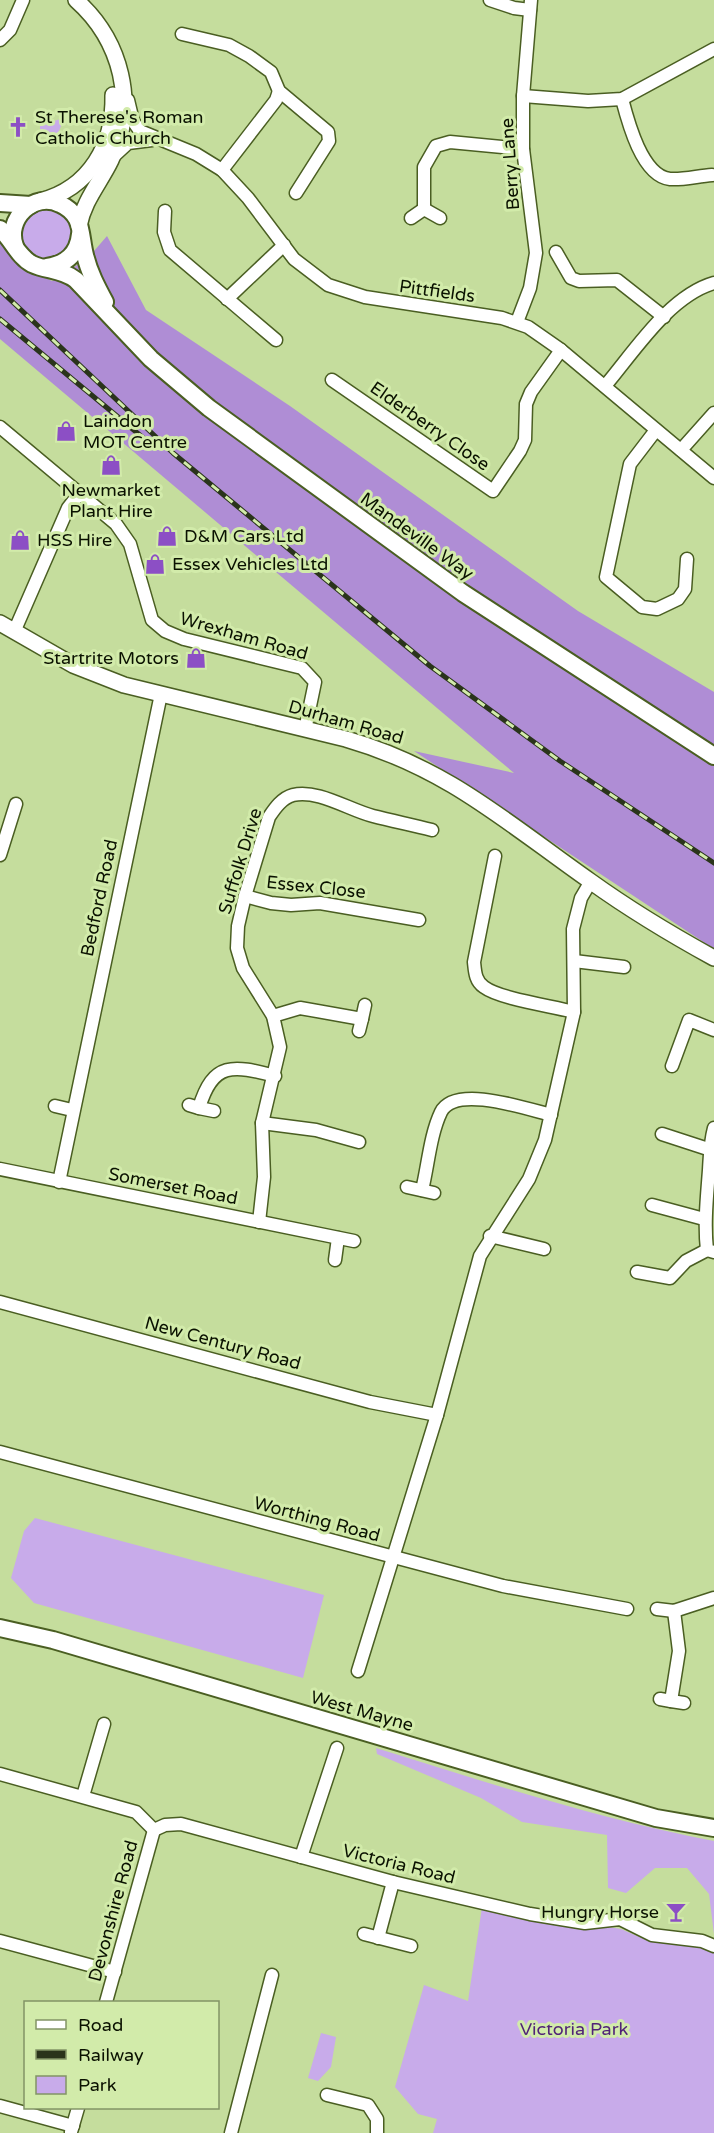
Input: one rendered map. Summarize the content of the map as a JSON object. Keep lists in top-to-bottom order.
{
  "streets": {
    "main road": ["Mandeville Way", "West Mayne"],
    "street": [
      "Berry Lane",
      "Pittfields",
      "Elderberry Close",
      "Wrexham Road",
      "Durham Road",
      "Suffolk Drive",
      "Essex Close",
      "Bedford Road",
      "Somerset Road",
      "New Century Road",
      "Worthing Road",
      "Victoria Road",
      "Devonshire Road"
    ]
  },
  "crossings": [
    ["Berry Lane", "Pittfields"],
    ["Pittfields", "Elderberry Close"],
    ["Wrexham Road", "Durham Road"],
    ["Durham Road", "Bedford Road"],
    ["Suffolk Drive", "Essex Close"],
    ["Suffolk Drive", "Somerset Road"],
    ["Bedford Road", "Somerset Road"],
    ["Victoria Road", "Devonshire Road"]
  ],
  "parks": ["Victoria Park"],
  "places": {
    "church": ["St Therese's Roman Catholic Church"],
    "shop": [
      "Laindon MOT Centre",
      "Newmarket Plant Hire",
      "D&M Cars Ltd",
      "HSS Hire",
      "Essex Vehicles Ltd",
      "Startrite Motors"
    ],
    "bar": ["Hungry Horse"]
  },
  "legend": ["Road", "Railway", "Park"]
}
